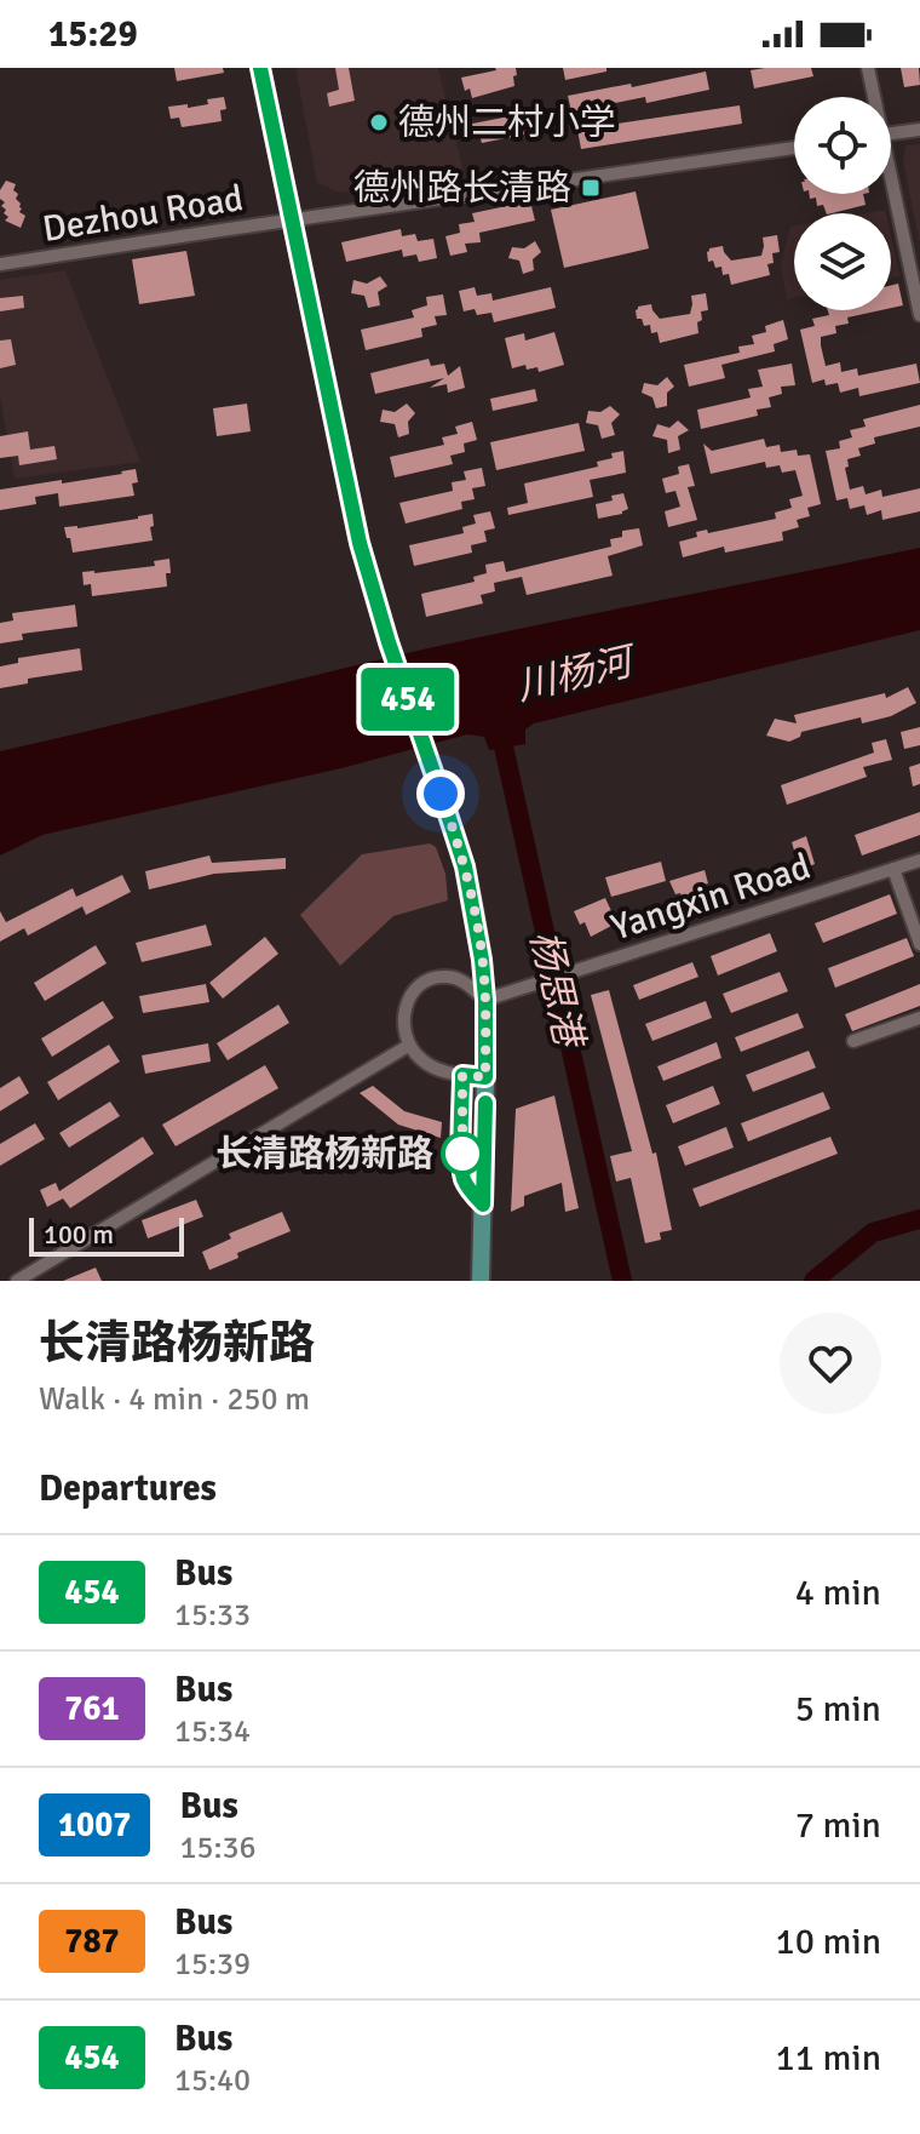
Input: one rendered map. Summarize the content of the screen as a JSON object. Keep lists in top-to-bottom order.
{
  "streets": {
    "street": ["Dezhou Road", "Yangxin Road"]
  },
  "water": ["川杨河", "杨思港"],
  "places": {
    "other": ["德州二村小学", "长清路杨新路"],
    "transit": ["德州路长清路"]
  },
  "lines": ["bus line 454"],
  "scale_bar": "100 m",
  "page": {
    "status": "15:29",
    "on_map": "454",
    "scale": "100 m",
    "heading": [
      ["长清路杨新路", "Walk · 4 min · 250 m"],
      "Departures"
    ],
    "list": [
      {
        "mark": "454",
        "name": "Bus",
        "note": "15:33",
        "value": "4 min"
      },
      {
        "mark": "761",
        "name": "Bus",
        "note": "15:34",
        "value": "5 min"
      },
      {
        "mark": "1007",
        "name": "Bus",
        "note": "15:36",
        "value": "7 min"
      },
      {
        "mark": "787",
        "name": "Bus",
        "note": "15:39",
        "value": "10 min"
      },
      {
        "mark": "454",
        "name": "Bus",
        "note": "15:40",
        "value": "11 min"
      }
    ]
  }
}
